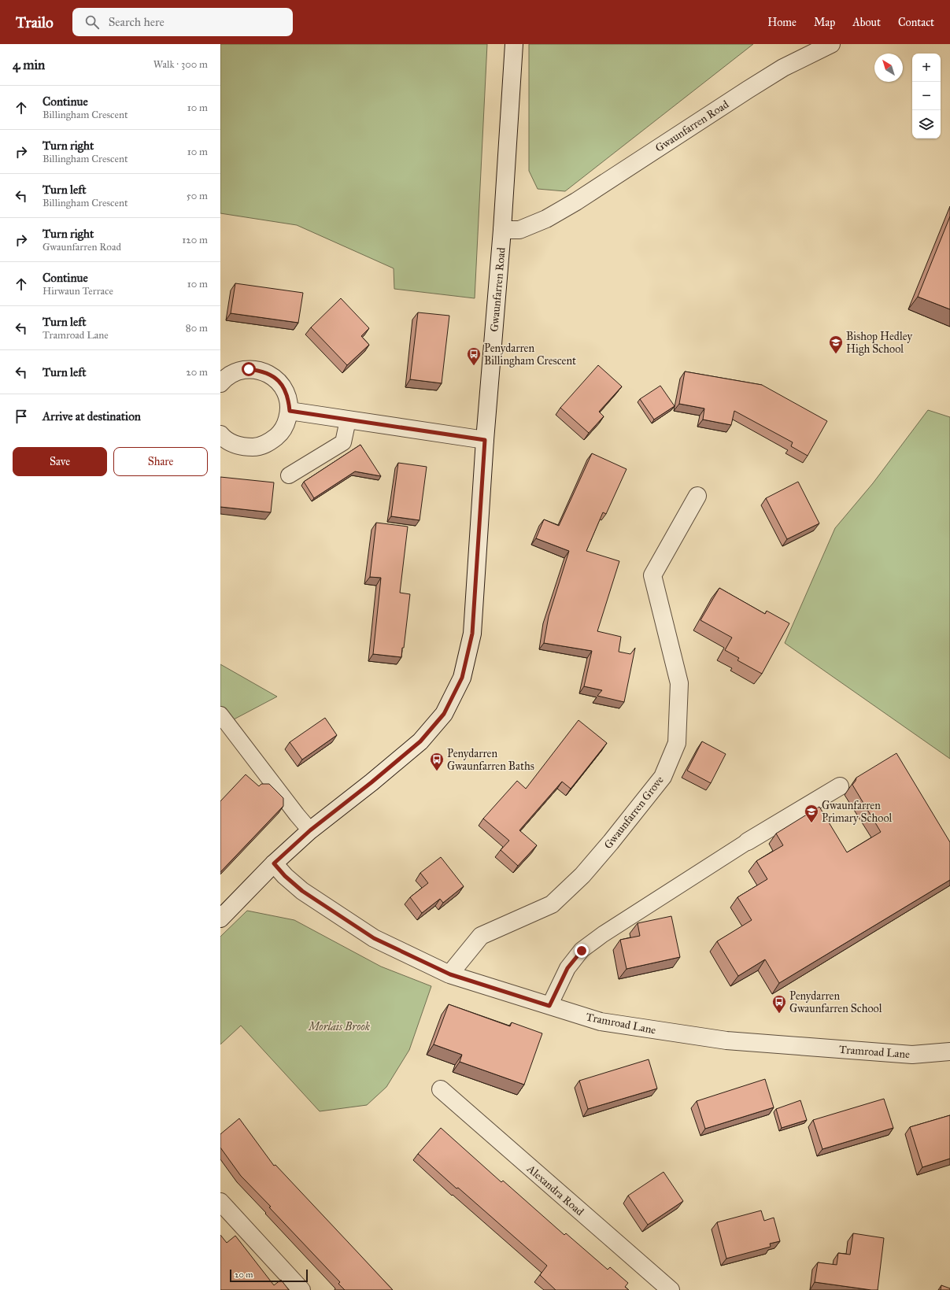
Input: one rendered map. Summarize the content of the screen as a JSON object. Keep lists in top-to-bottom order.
{
  "streets": {
    "street": [
      "Gwaunfarren Road",
      "Gwaunfarren Grove",
      "Tramroad Lane",
      "Alexandra Road"
    ]
  },
  "crossings": [
    ["Gwaunfarren Road", "Tramroad Lane"],
    ["Gwaunfarren Grove", "Tramroad Lane"]
  ],
  "parks": ["Morlais Brook"],
  "places": {
    "school or university": ["Bishop Hedley High School", "Gwaunfarren Primary School"],
    "bus stop": ["Penydarren Billingham Crescent", "Penydarren Gwaunfarren Baths", "Penydarren Gwaunfarren School"]
  },
  "scale_bar": "20 m",
  "north": "top left",
  "page": {
    "header": "Trailo",
    "search": "Search here",
    "nav": [
      "Home",
      "Map",
      "About",
      "Contact"
    ],
    "heading": ["4 min", "Walk · 300 m"],
    "map_buttons": ["+", "−"],
    "list": [
      ["Continue", "Billingham Crescent", "10 m"],
      ["Turn right", "Billingham Crescent", "10 m"],
      ["Turn left", "Billingham Crescent", "50 m"],
      ["Turn right", "Gwaunfarren Road", "120 m"],
      ["Continue", "Hirwaun Terrace", "10 m"],
      ["Turn left", "Tramroad Lane", "80 m"],
      ["Turn left", "20 m"],
      "Arrive at destination"
    ],
    "buttons": ["Save", "Share"],
    "scale": "20 m"
  }
}
